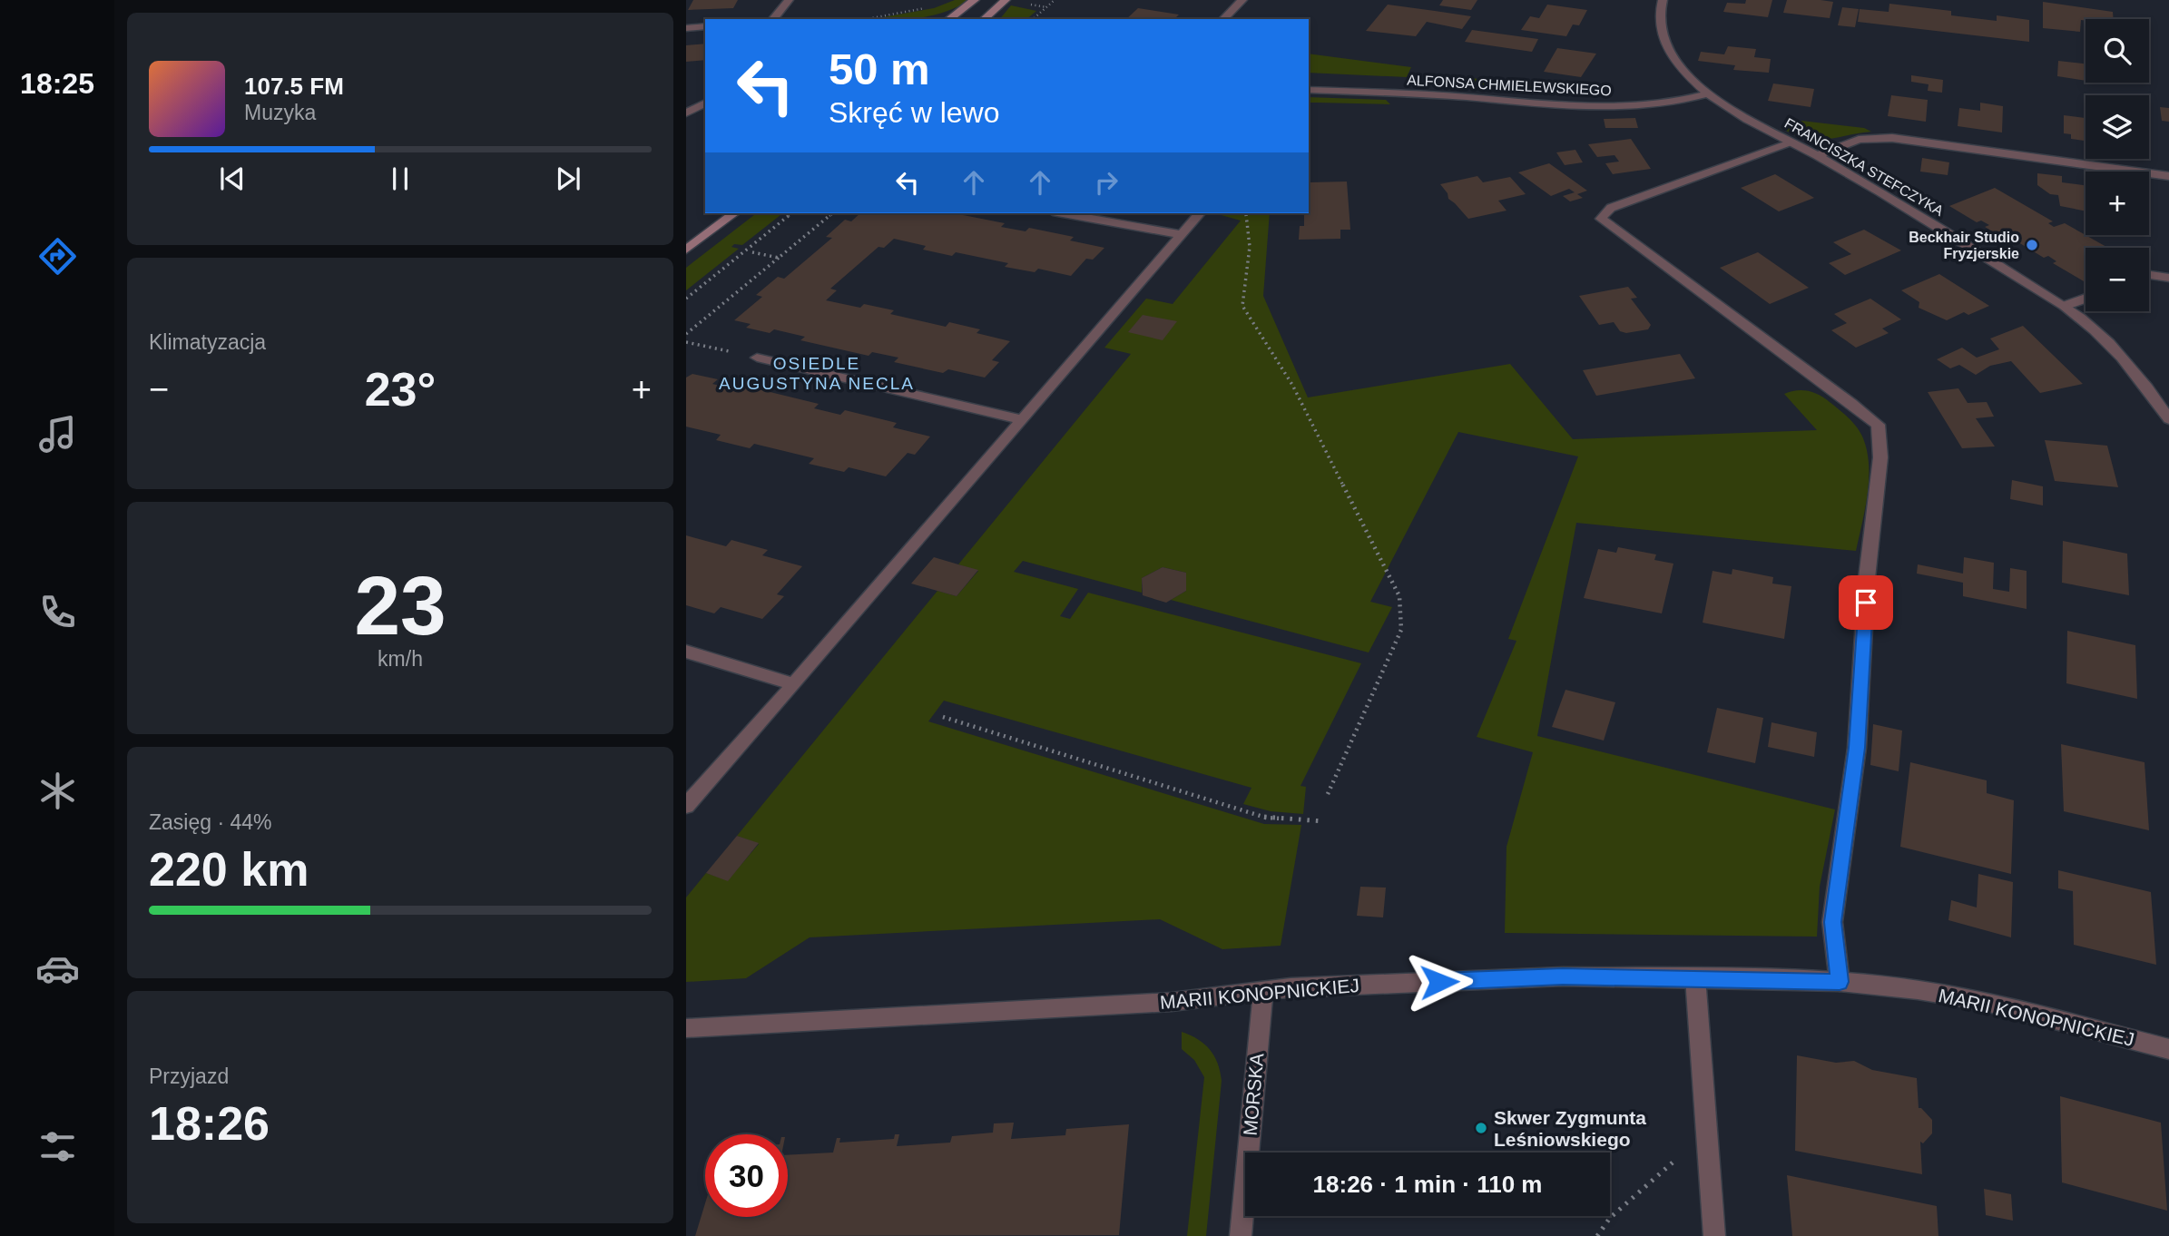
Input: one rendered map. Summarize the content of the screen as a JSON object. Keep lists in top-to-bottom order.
{
  "streets": {
    "street": [
      "ALFONSA CHMIELEWSKIEGO",
      "FRANCISZKA STEFCZYKA",
      "MARII KONOPNICKIEJ",
      "MORSKA"
    ]
  },
  "crossings": [
    ["ALFONSA CHMIELEWSKIEGO", "FRANCISZKA STEFCZYKA"],
    ["MARII KONOPNICKIEJ", "MORSKA"]
  ],
  "districts": ["OSIEDLE AUGUSTYNA NECLA"],
  "places": ["Beckhair Studio Fryzjerskie", "Skwer Zygmunta Leśniowskiego"],
  "page": {
    "tabs": "18:25",
    "map_buttons": ["+", "−"],
    "turn": ["50 m", "Skręć w lewo"],
    "song": ["107.5 FM", "Muzyka"],
    "tile": [
      "Klimatyzacja",
      ["23", "km/h"],
      ["Zasięg · 44%", "220 km"],
      ["Przyjazd", "18:26"]
    ],
    "heat": ["−", "23°", "+"],
    "limit": "30",
    "trip": "18:26 · 1 min · 110 m"
  }
}
